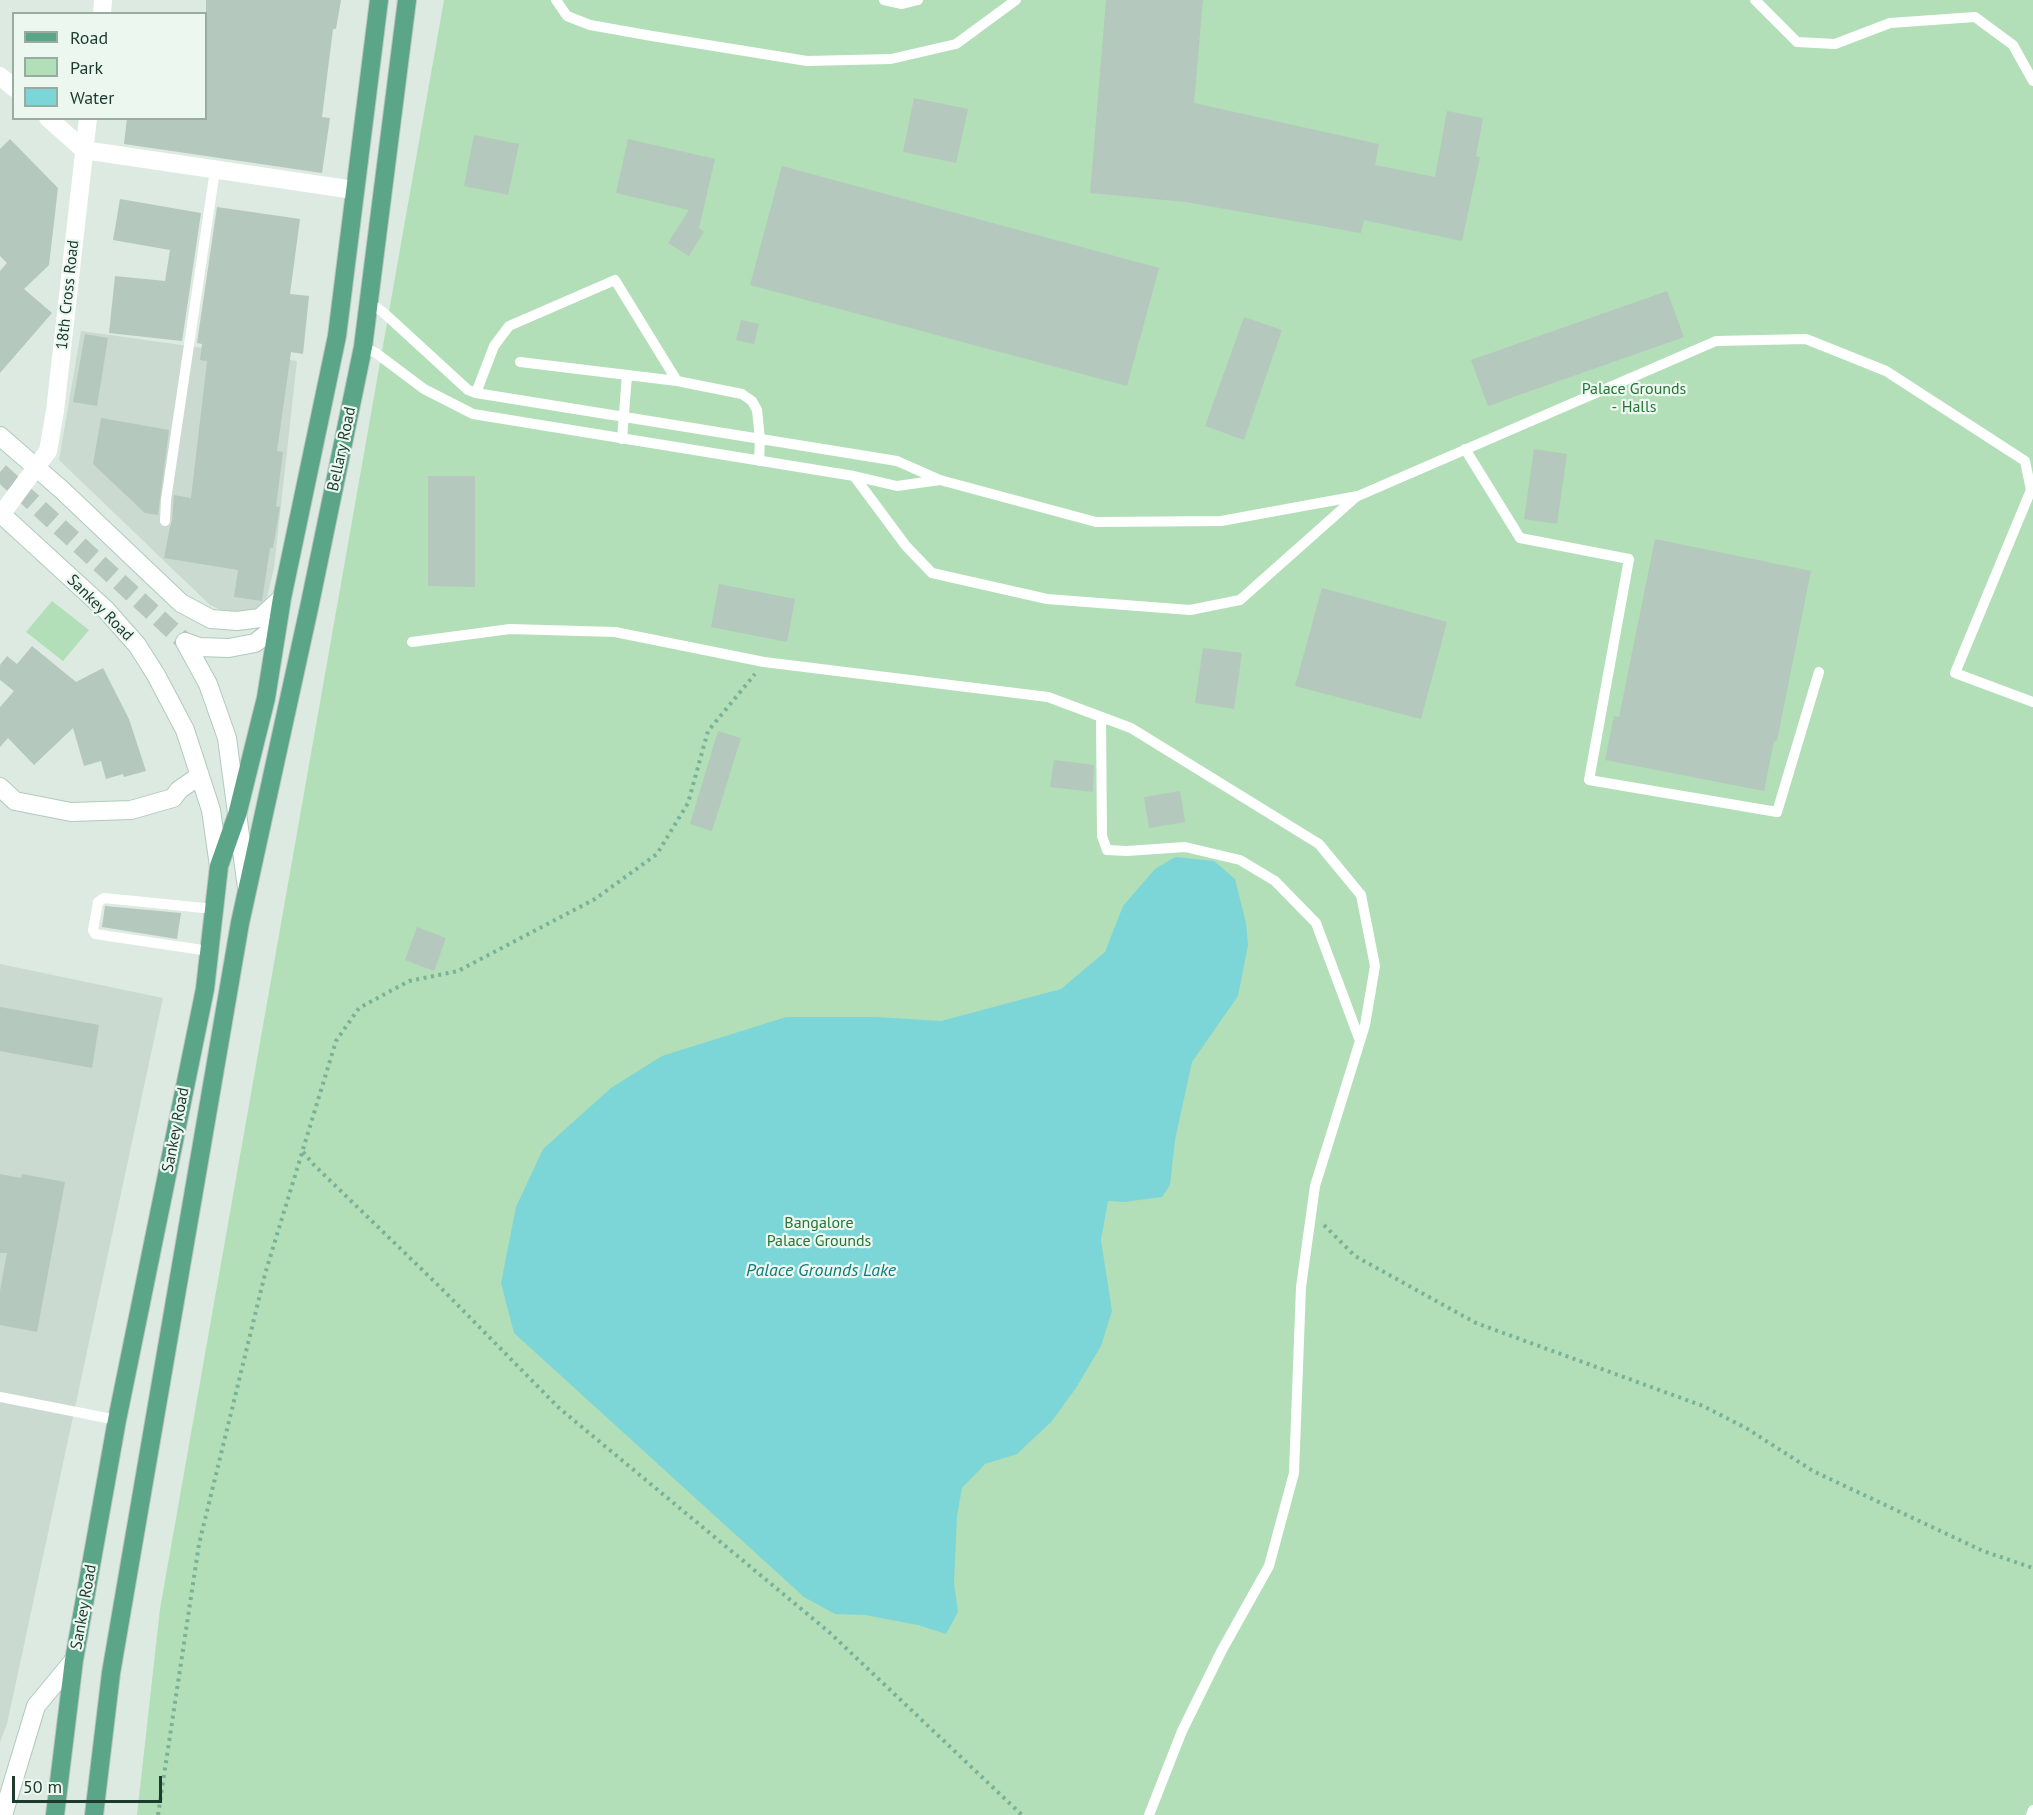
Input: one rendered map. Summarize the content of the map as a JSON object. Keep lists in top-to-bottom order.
{
  "streets": {
    "main road": ["Bellary Road", "Sankey Road"],
    "street": ["18th Cross Road"]
  },
  "crossings": [
    ["18th Cross Road", "Sankey Road"],
    ["Bellary Road", "Sankey Road"]
  ],
  "water": ["Palace Grounds Lake"],
  "parks": ["Palace Grounds - Halls", "Bangalore Palace Grounds"],
  "legend": ["Road", "Park", "Water"],
  "scale_bar": "50 m"
}
